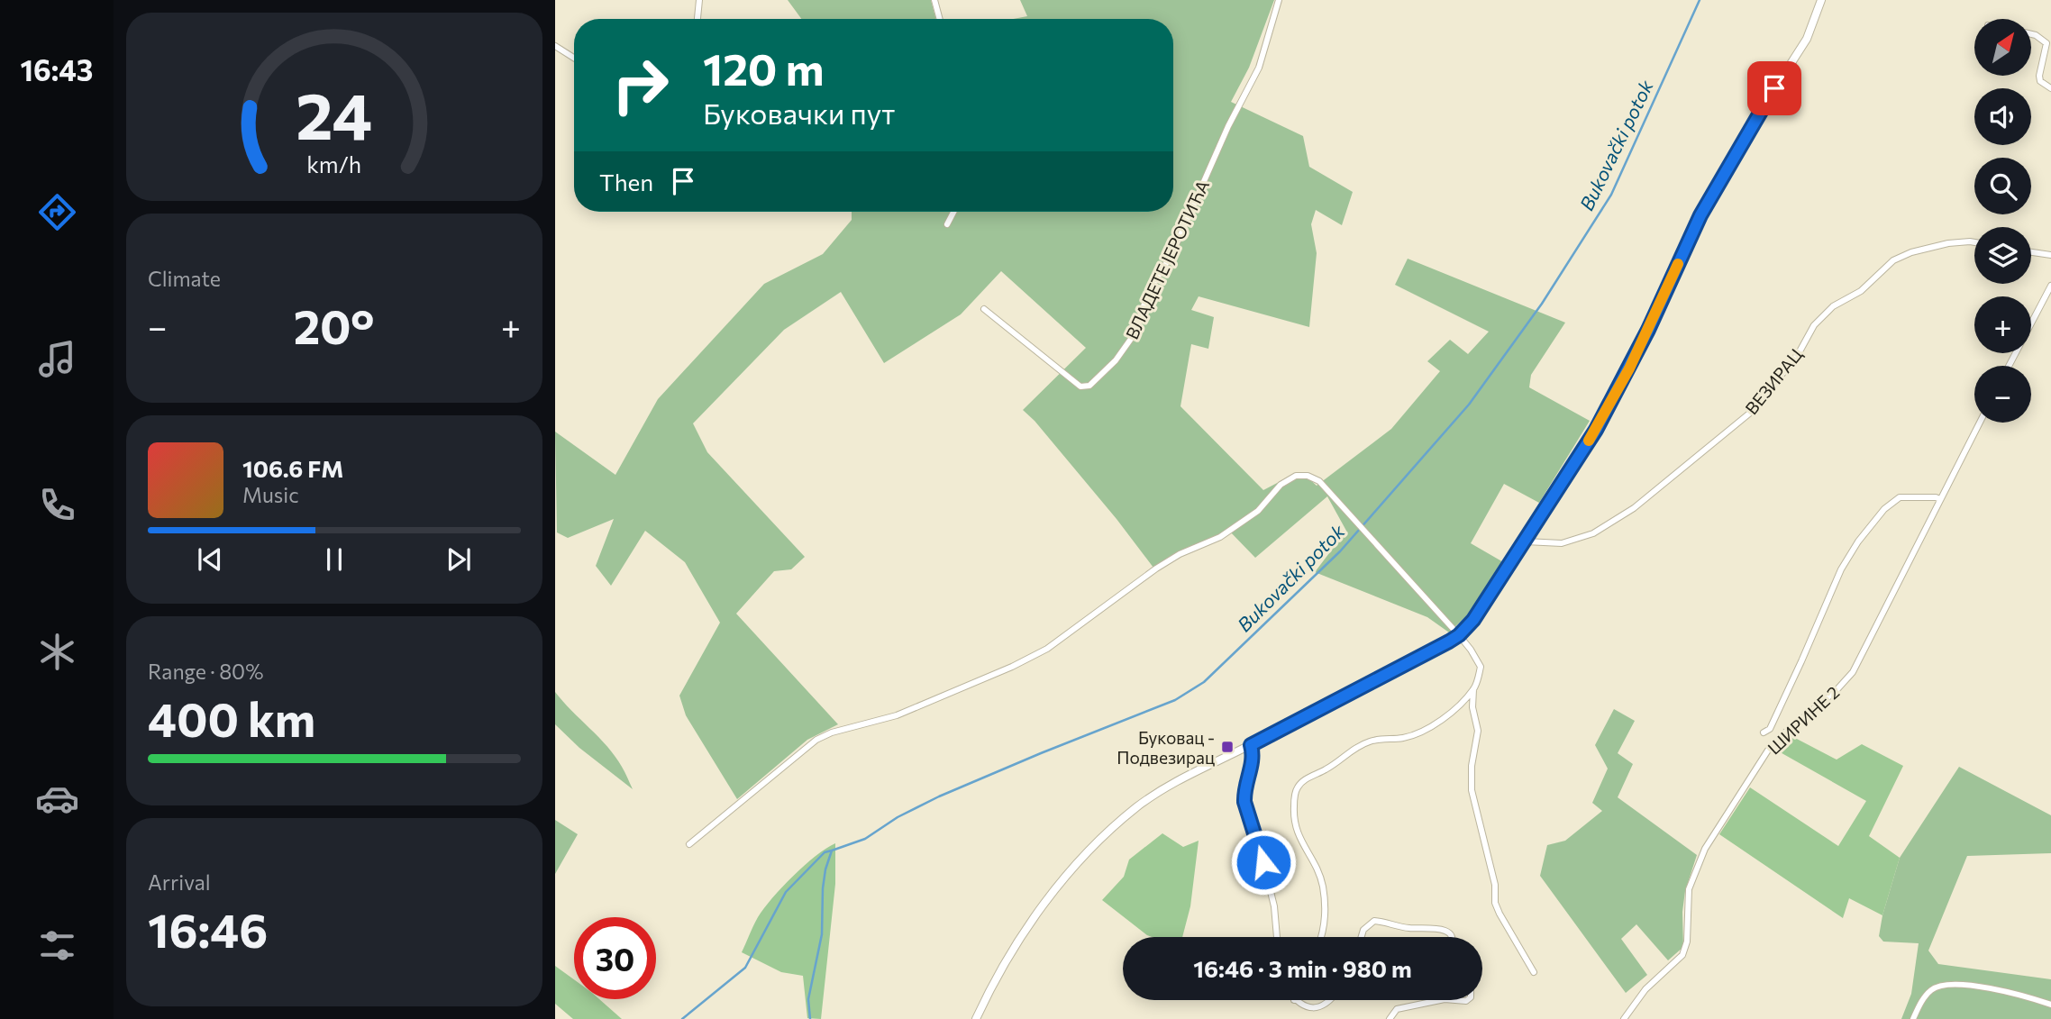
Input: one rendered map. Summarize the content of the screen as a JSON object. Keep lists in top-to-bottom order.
{
  "streets": {
    "street": ["ВЛАДЕТЕ ЈЕРОТИЋА", "ВЕЗИРАЦ", "ШИРИНЕ 2"]
  },
  "water": ["Bukovački potok"],
  "places": {
    "transit": ["Буковац - Подвезирац"]
  },
  "north": "top right",
  "page": {
    "tabs": "16:43",
    "map_buttons": ["+", "−"],
    "turn": ["120 m", "Буковачки пут"],
    "then": "Then",
    "tile": [
      "Climate",
      ["Range · 80%", "400 km"],
      ["Arrival", "16:46"]
    ],
    "heat": ["−", "20°", "+"],
    "song": ["106.6 FM", "Music"],
    "limit": "30",
    "trip": "16:46 · 3 min · 980 m",
    "gauge": ["24", "km/h"]
  }
}
